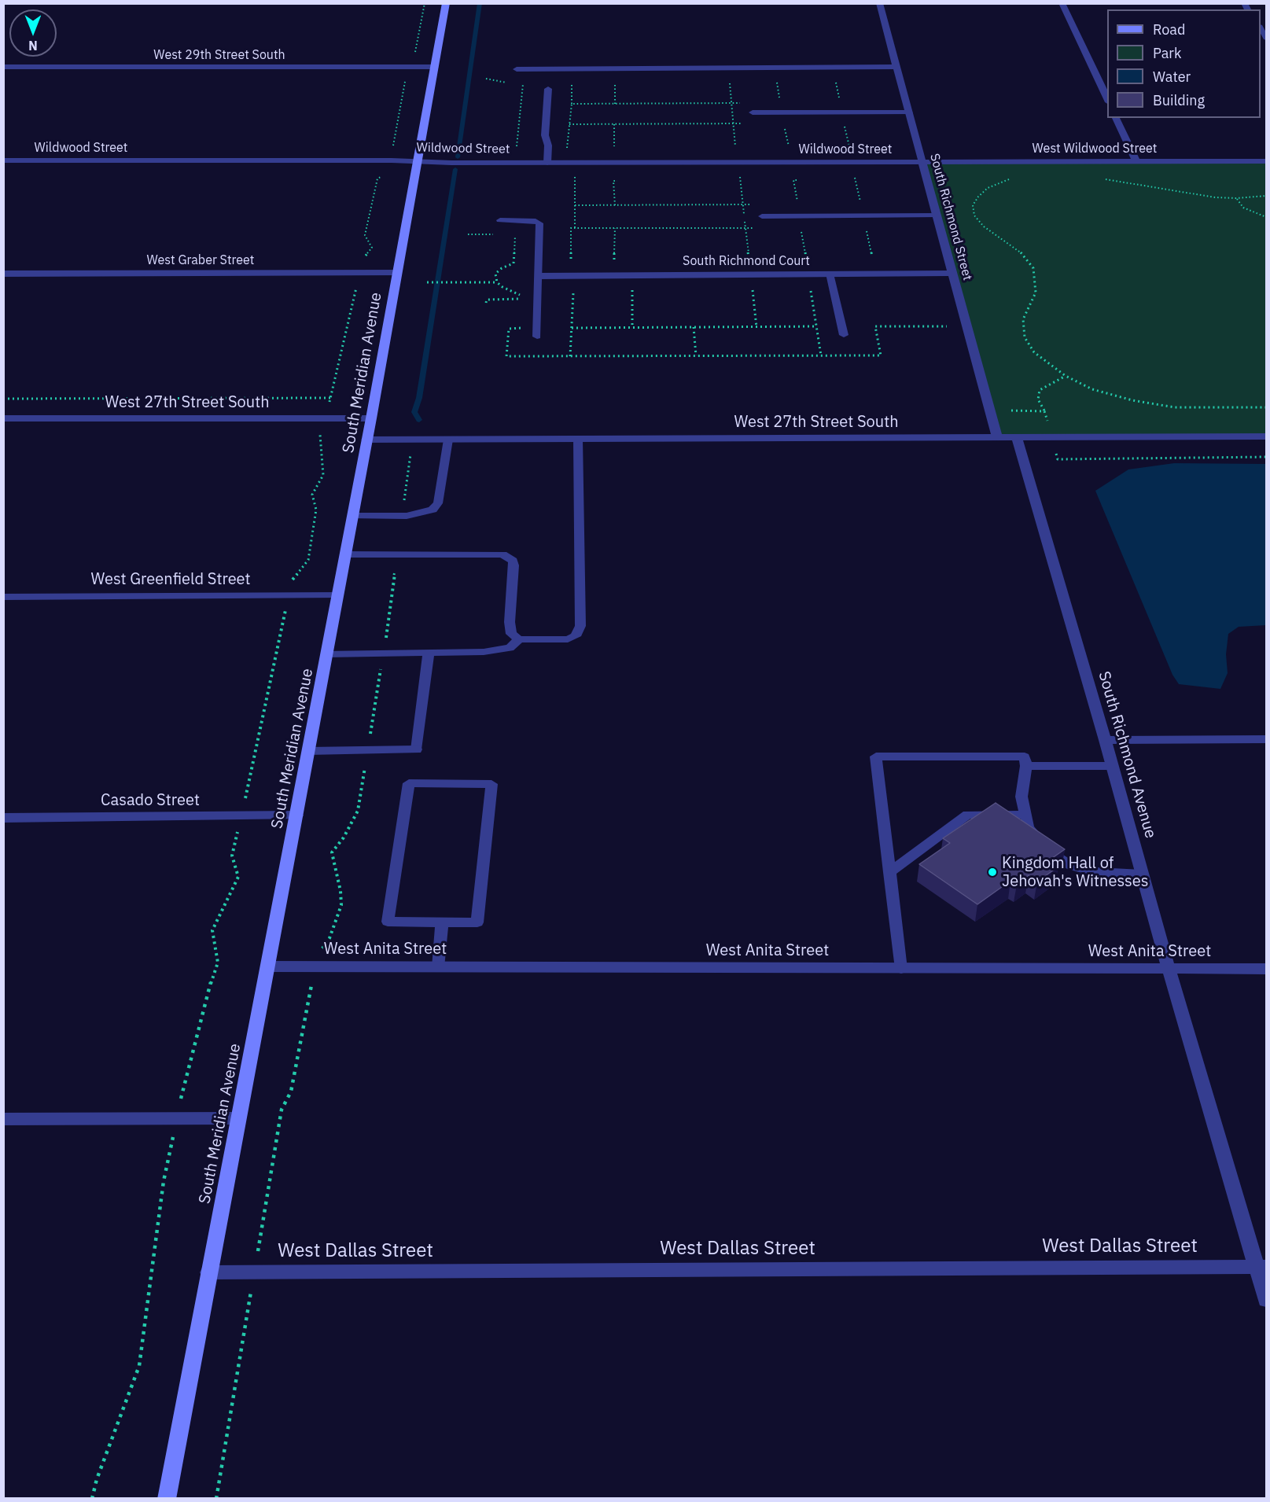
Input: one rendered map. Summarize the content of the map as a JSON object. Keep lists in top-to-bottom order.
{
  "streets": {
    "main road": ["South Meridian Avenue"],
    "street": [
      "West 29th Street South",
      "Wildwood Street",
      "West Wildwood Street",
      "South Richmond Street",
      "West Graber Street",
      "South Richmond Court",
      "West 27th Street South",
      "West Greenfield Street",
      "South Richmond Avenue",
      "Casado Street",
      "West Anita Street",
      "West Dallas Street"
    ]
  },
  "crossings": [
    ["West 29th Street South", "South Meridian Avenue"],
    ["Wildwood Street", "West Wildwood Street"],
    ["Wildwood Street", "South Richmond Street"],
    ["Wildwood Street", "South Meridian Avenue"],
    ["West Wildwood Street", "South Richmond Street"],
    ["South Richmond Street", "South Richmond Court"],
    ["South Richmond Street", "West 27th Street South"],
    ["West Graber Street", "South Meridian Avenue"],
    ["South Meridian Avenue", "West 27th Street South"],
    ["South Meridian Avenue", "West Greenfield Street"],
    ["South Meridian Avenue", "Casado Street"],
    ["South Meridian Avenue", "West Anita Street"],
    ["South Meridian Avenue", "West Dallas Street"],
    ["West 27th Street South", "South Richmond Avenue"],
    ["South Richmond Avenue", "West Anita Street"],
    ["South Richmond Avenue", "West Dallas Street"]
  ],
  "places": ["Kingdom Hall of Jehovah's Witnesses"],
  "legend": [
    "Road",
    "Park",
    "Water",
    "Building"
  ],
  "north": "bottom"
}
